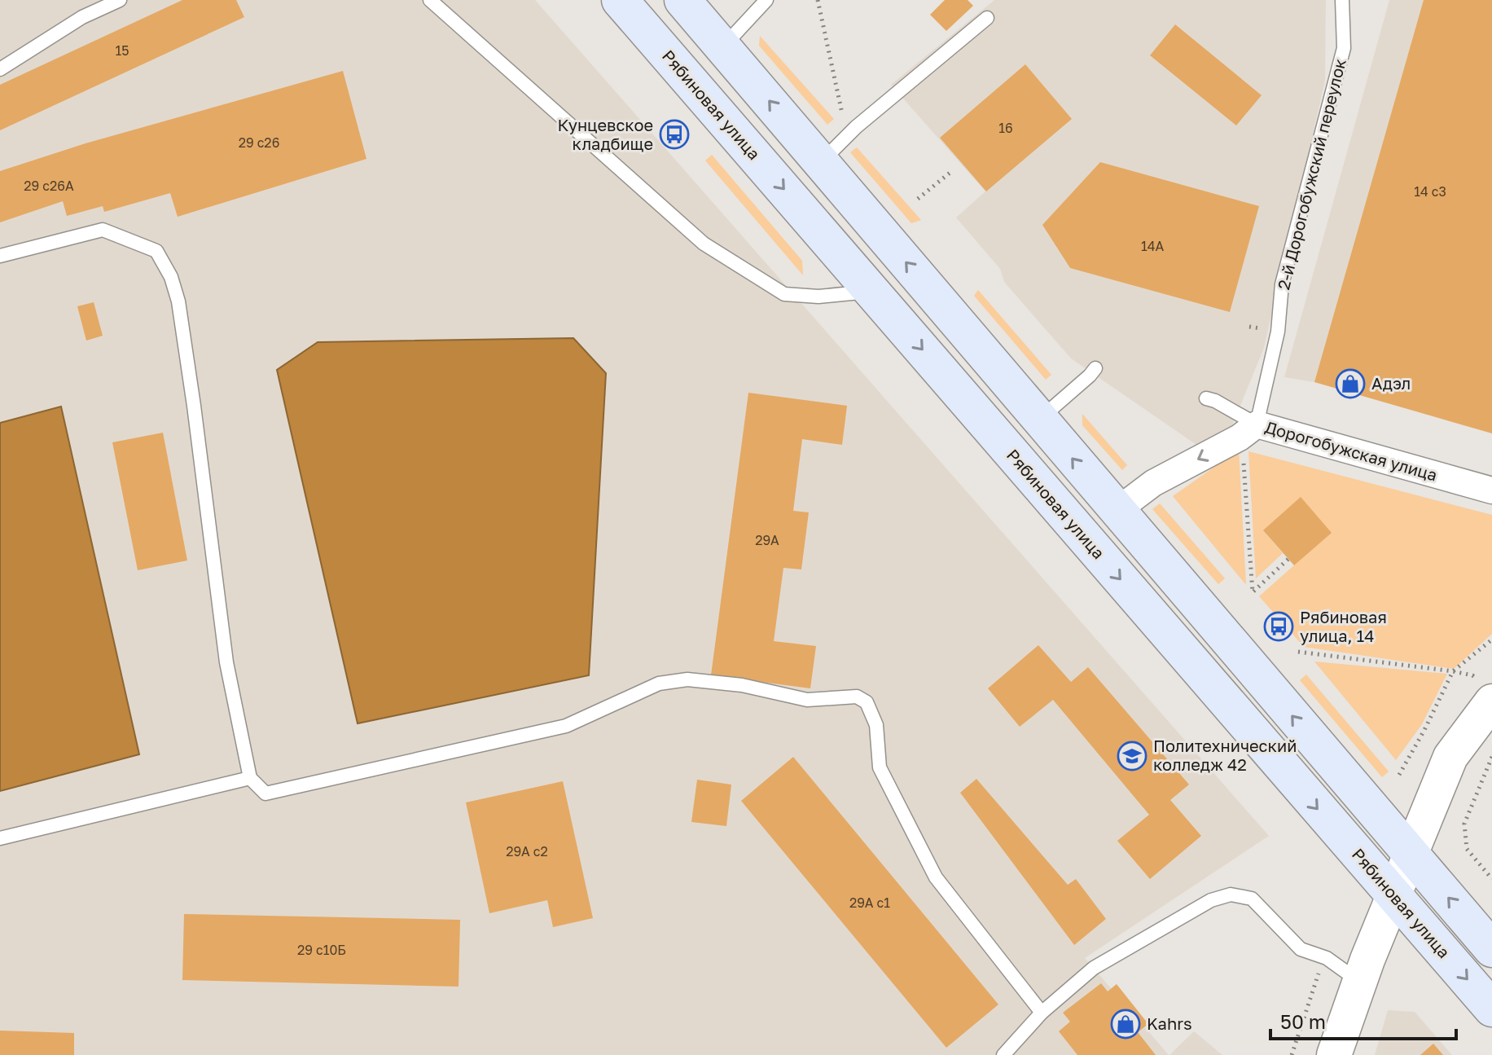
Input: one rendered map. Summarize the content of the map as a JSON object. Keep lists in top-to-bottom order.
{
  "streets": {
    "main road": ["Рябиновая улица"],
    "street": ["Дорогобужская улица"],
    "lane": ["2-й Дорогобужский переулок"]
  },
  "crossings": [
    ["2-й Дорогобужский переулок", "Дорогобужская улица"]
  ],
  "one_way": ["Дорогобужская улица"],
  "places": {
    "bus stop": ["Кунцевское кладбище", "Рябиновая улица, 14"],
    "shop": ["Адэл", "Kahrs"],
    "school or university": ["Политехнический колледж 42"]
  },
  "house_numbers": [
    "15",
    "16",
    "29 с26",
    "29 с26А",
    "14 с3",
    "14А",
    "29А",
    "29А с2",
    "29А с1",
    "29 с10Б"
  ],
  "scale_bar": "50 m"
}
